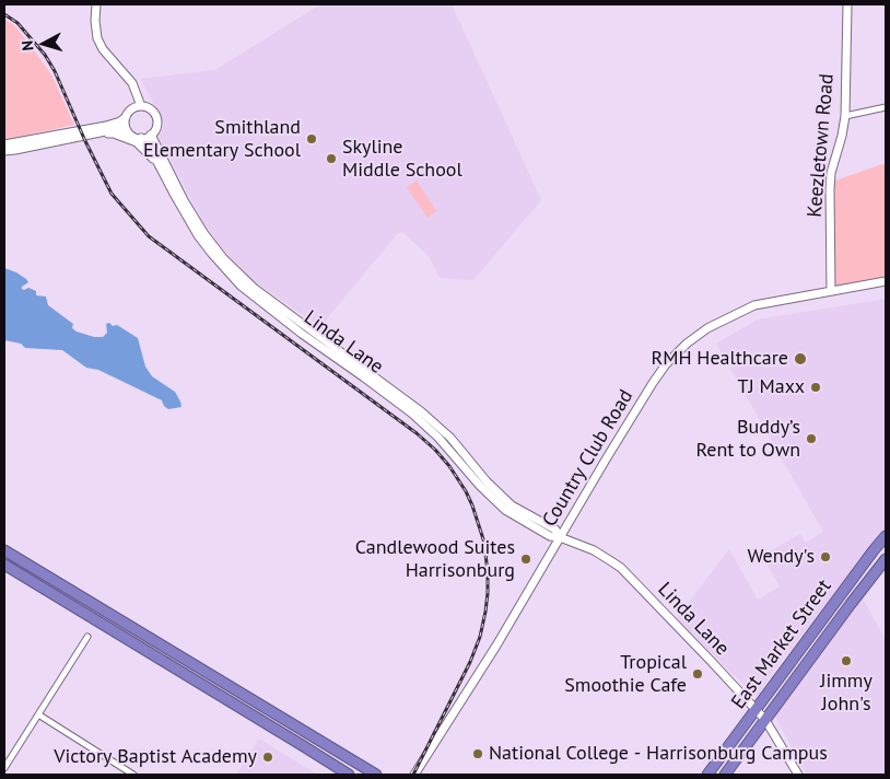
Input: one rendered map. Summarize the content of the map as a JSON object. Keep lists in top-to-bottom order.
{
  "streets": {
    "highway": ["East Market Street"],
    "street": ["Keezletown Road", "Linda Lane", "Country Club Road"]
  },
  "crossings": [
    ["Keezletown Road", "Country Club Road"],
    ["Linda Lane", "Country Club Road"],
    ["Linda Lane", "East Market Street"]
  ],
  "places": [
    "Smithland Elementary School",
    "Skyline Middle School",
    "RMH Healthcare",
    "TJ Maxx",
    "Buddy’s Rent to Own",
    "Wendy's",
    "Candlewood Suites Harrisonburg",
    "Jimmy John's",
    "Tropical Smoothie Cafe",
    "National College - Harrisonburg Campus",
    "Victory Baptist Academy"
  ],
  "north": "left"
}
